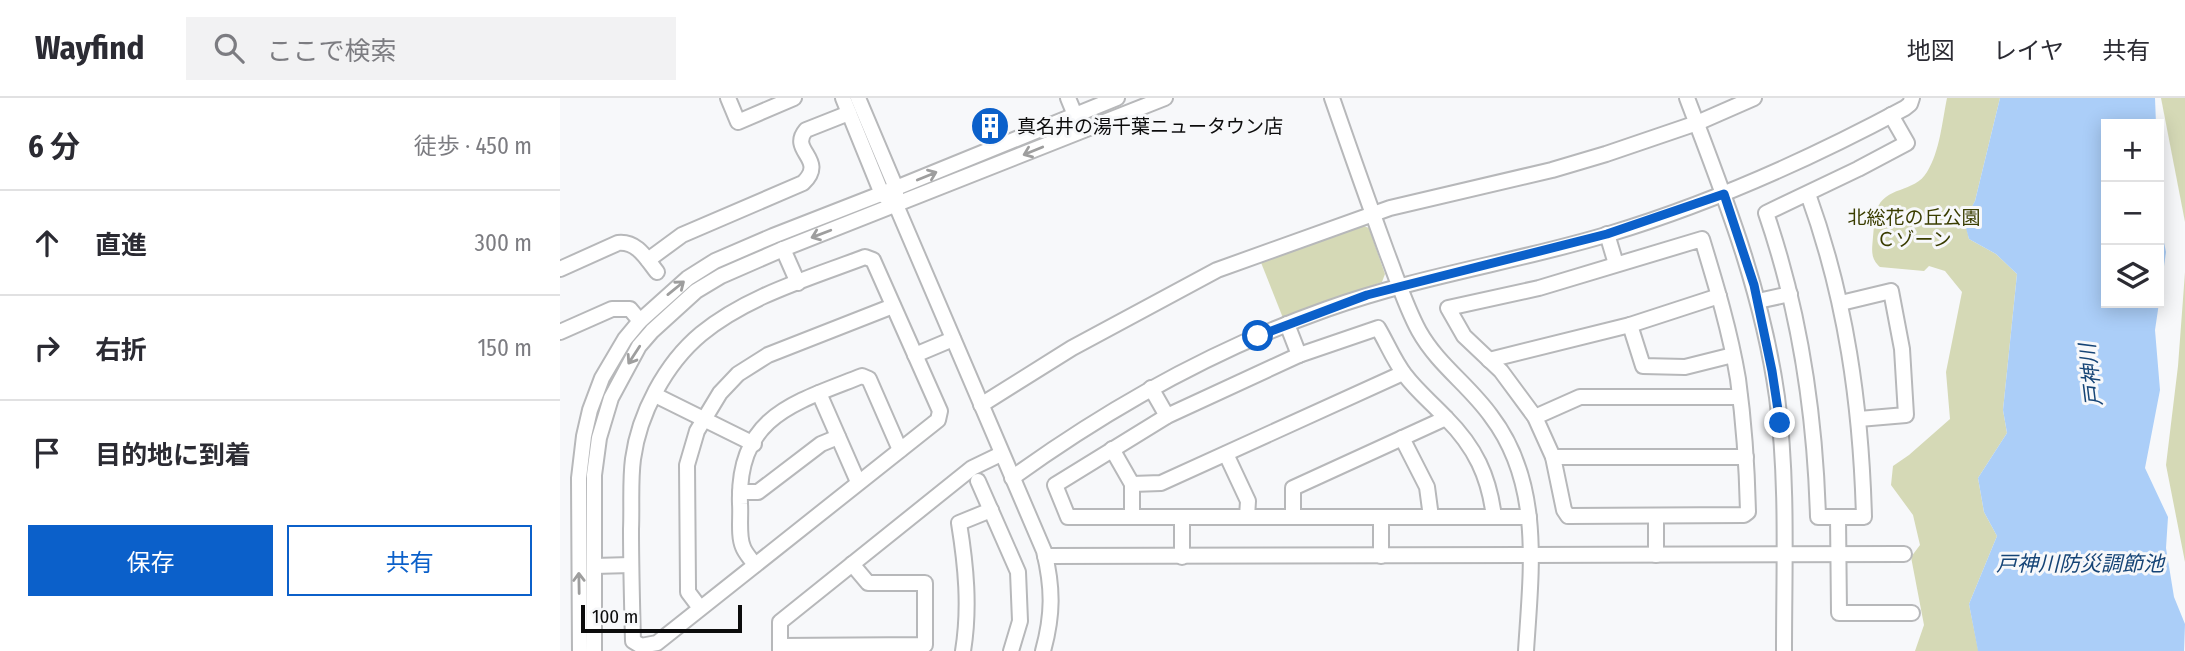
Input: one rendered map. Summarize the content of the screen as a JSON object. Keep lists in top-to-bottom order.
{
  "water": ["戸神川", "戸神川防災調節池"],
  "parks": ["北総花の丘公園 Ｃゾーン"],
  "places": {
    "building": ["真名井の湯千葉ニュータウン店"]
  },
  "scale_bar": "100 m",
  "page": {
    "header": "Wayfind",
    "search": "ここで検索",
    "nav": ["地図", "レイヤ", "共有"],
    "heading": ["6 分", "徒歩 · 450 m"],
    "map_buttons": ["+", "−"],
    "list": [
      ["直進", "300 m"],
      ["右折", "150 m"],
      "目的地に到着"
    ],
    "buttons": ["保存", "共有"],
    "scale": "100 m"
  }
}
